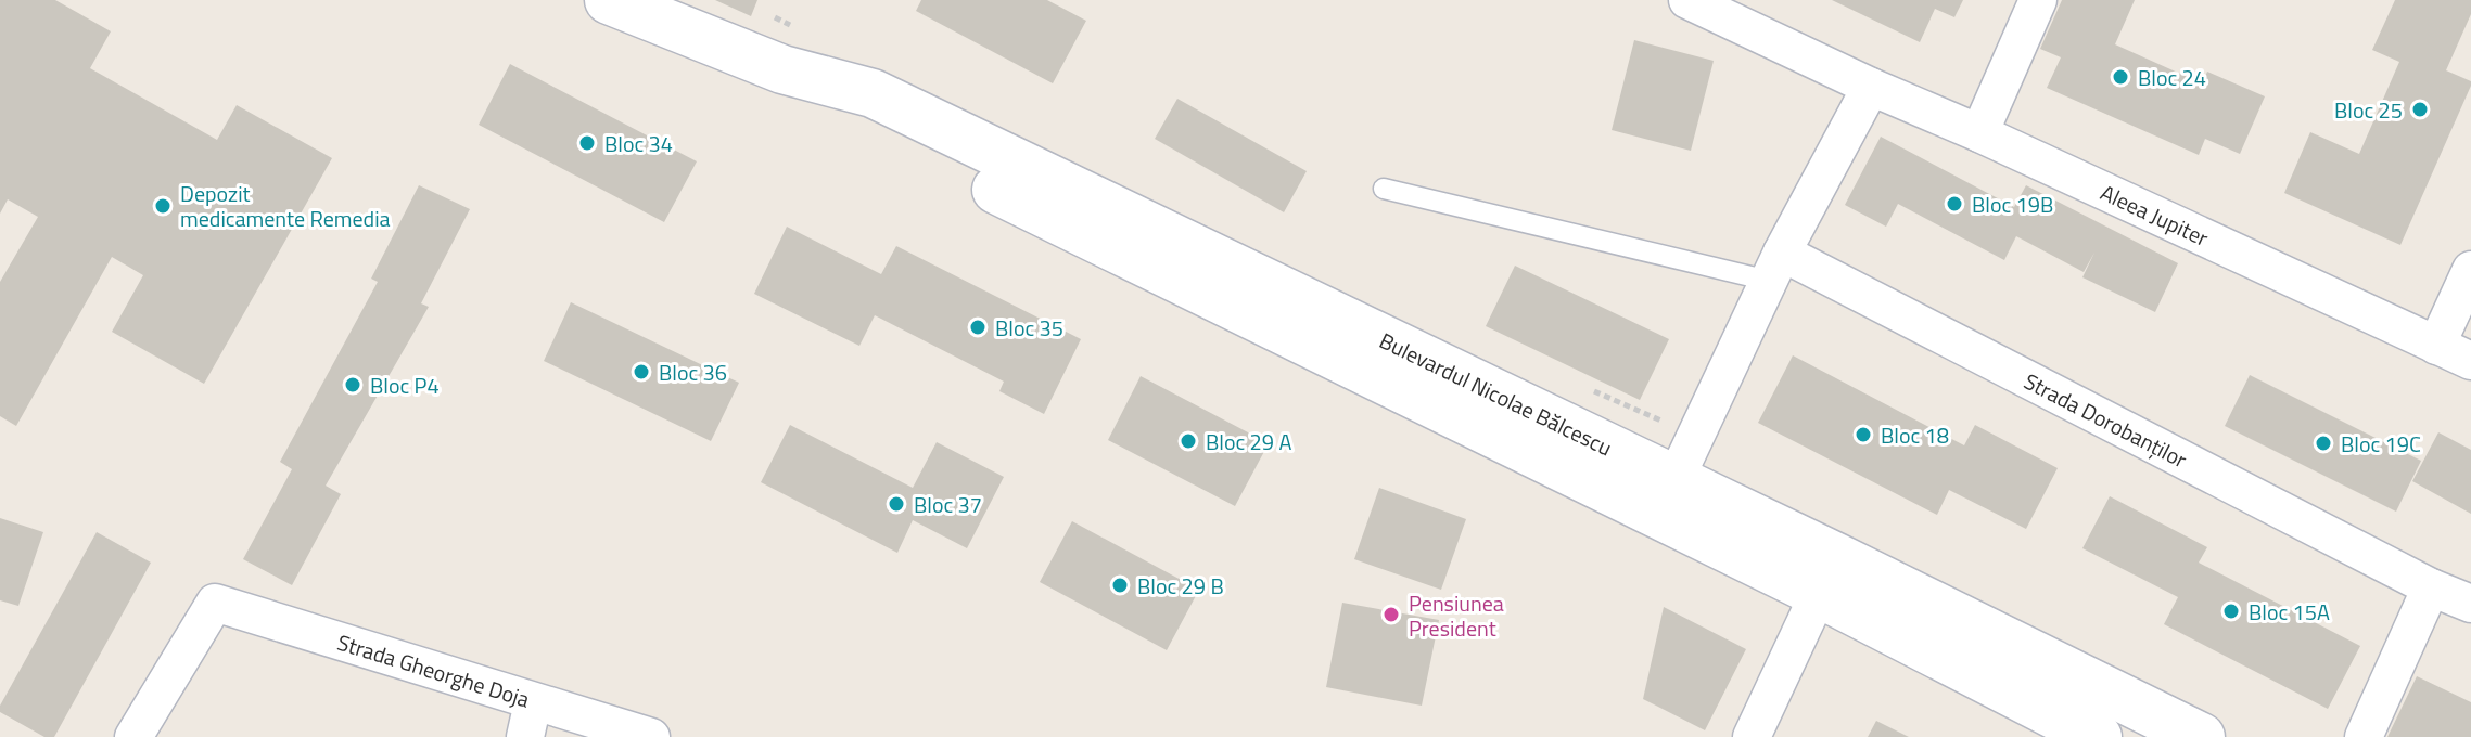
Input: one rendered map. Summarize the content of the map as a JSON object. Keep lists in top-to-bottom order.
{
  "streets": {
    "main road": ["Bulevardul Nicolae Bălcescu"],
    "street": ["Aleea Jupiter", "Strada Dorobanților", "Strada Gheorghe Doja"]
  },
  "places": [
    "Bloc 24",
    "Bloc 25",
    "Bloc 34",
    "Bloc 19B",
    "Depozit medicamente Remedia",
    "Bloc 35",
    "Bloc 36",
    "Bloc P4",
    "Bloc 18",
    "Bloc 29 A",
    "Bloc 19C",
    "Bloc 37",
    "Bloc 29 B",
    "Bloc 15A",
    "Pensiunea President"
  ]
}
